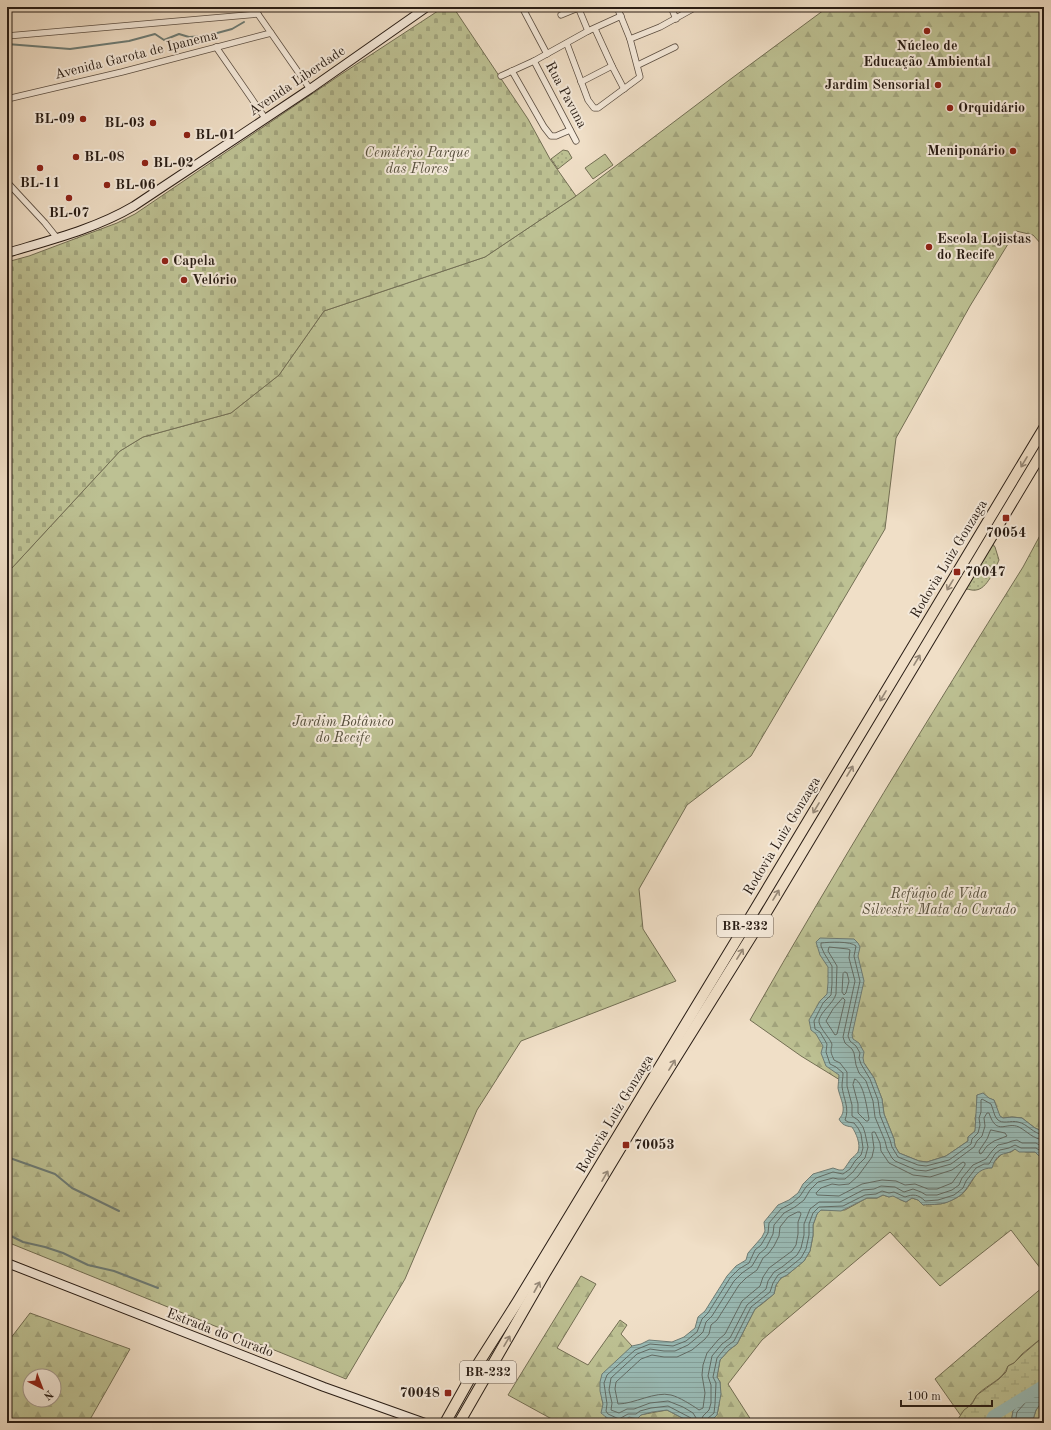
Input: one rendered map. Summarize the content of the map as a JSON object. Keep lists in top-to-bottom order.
{
  "streets": {
    "highway": ["Rodovia Luiz Gonzaga", "BR-232"],
    "main road": ["Avenida Liberdade", "Estrada do Curado"],
    "street": ["Avenida Garota de Ipanema", "Rua Pavuna"]
  },
  "parks": ["Cemitério Parque das Flores", "Jardim Botânico do Recife", "Refúgio de Vida Silvestre Mata do Curado"],
  "places": {
    "other": [
      "Núcleo de Educação Ambiental",
      "Jardim Sensorial",
      "Orquidário",
      "BL-09",
      "BL-03",
      "BL-01",
      "Meniponário",
      "BL-08",
      "BL-02",
      "BL-11",
      "BL-06",
      "BL-07",
      "Escola Lojistas do Recife",
      "Capela",
      "Velório"
    ],
    "transit": [
      "70054",
      "70047",
      "70053",
      "70048"
    ]
  },
  "scale_bar": "100 m",
  "north": "bottom right"
}
